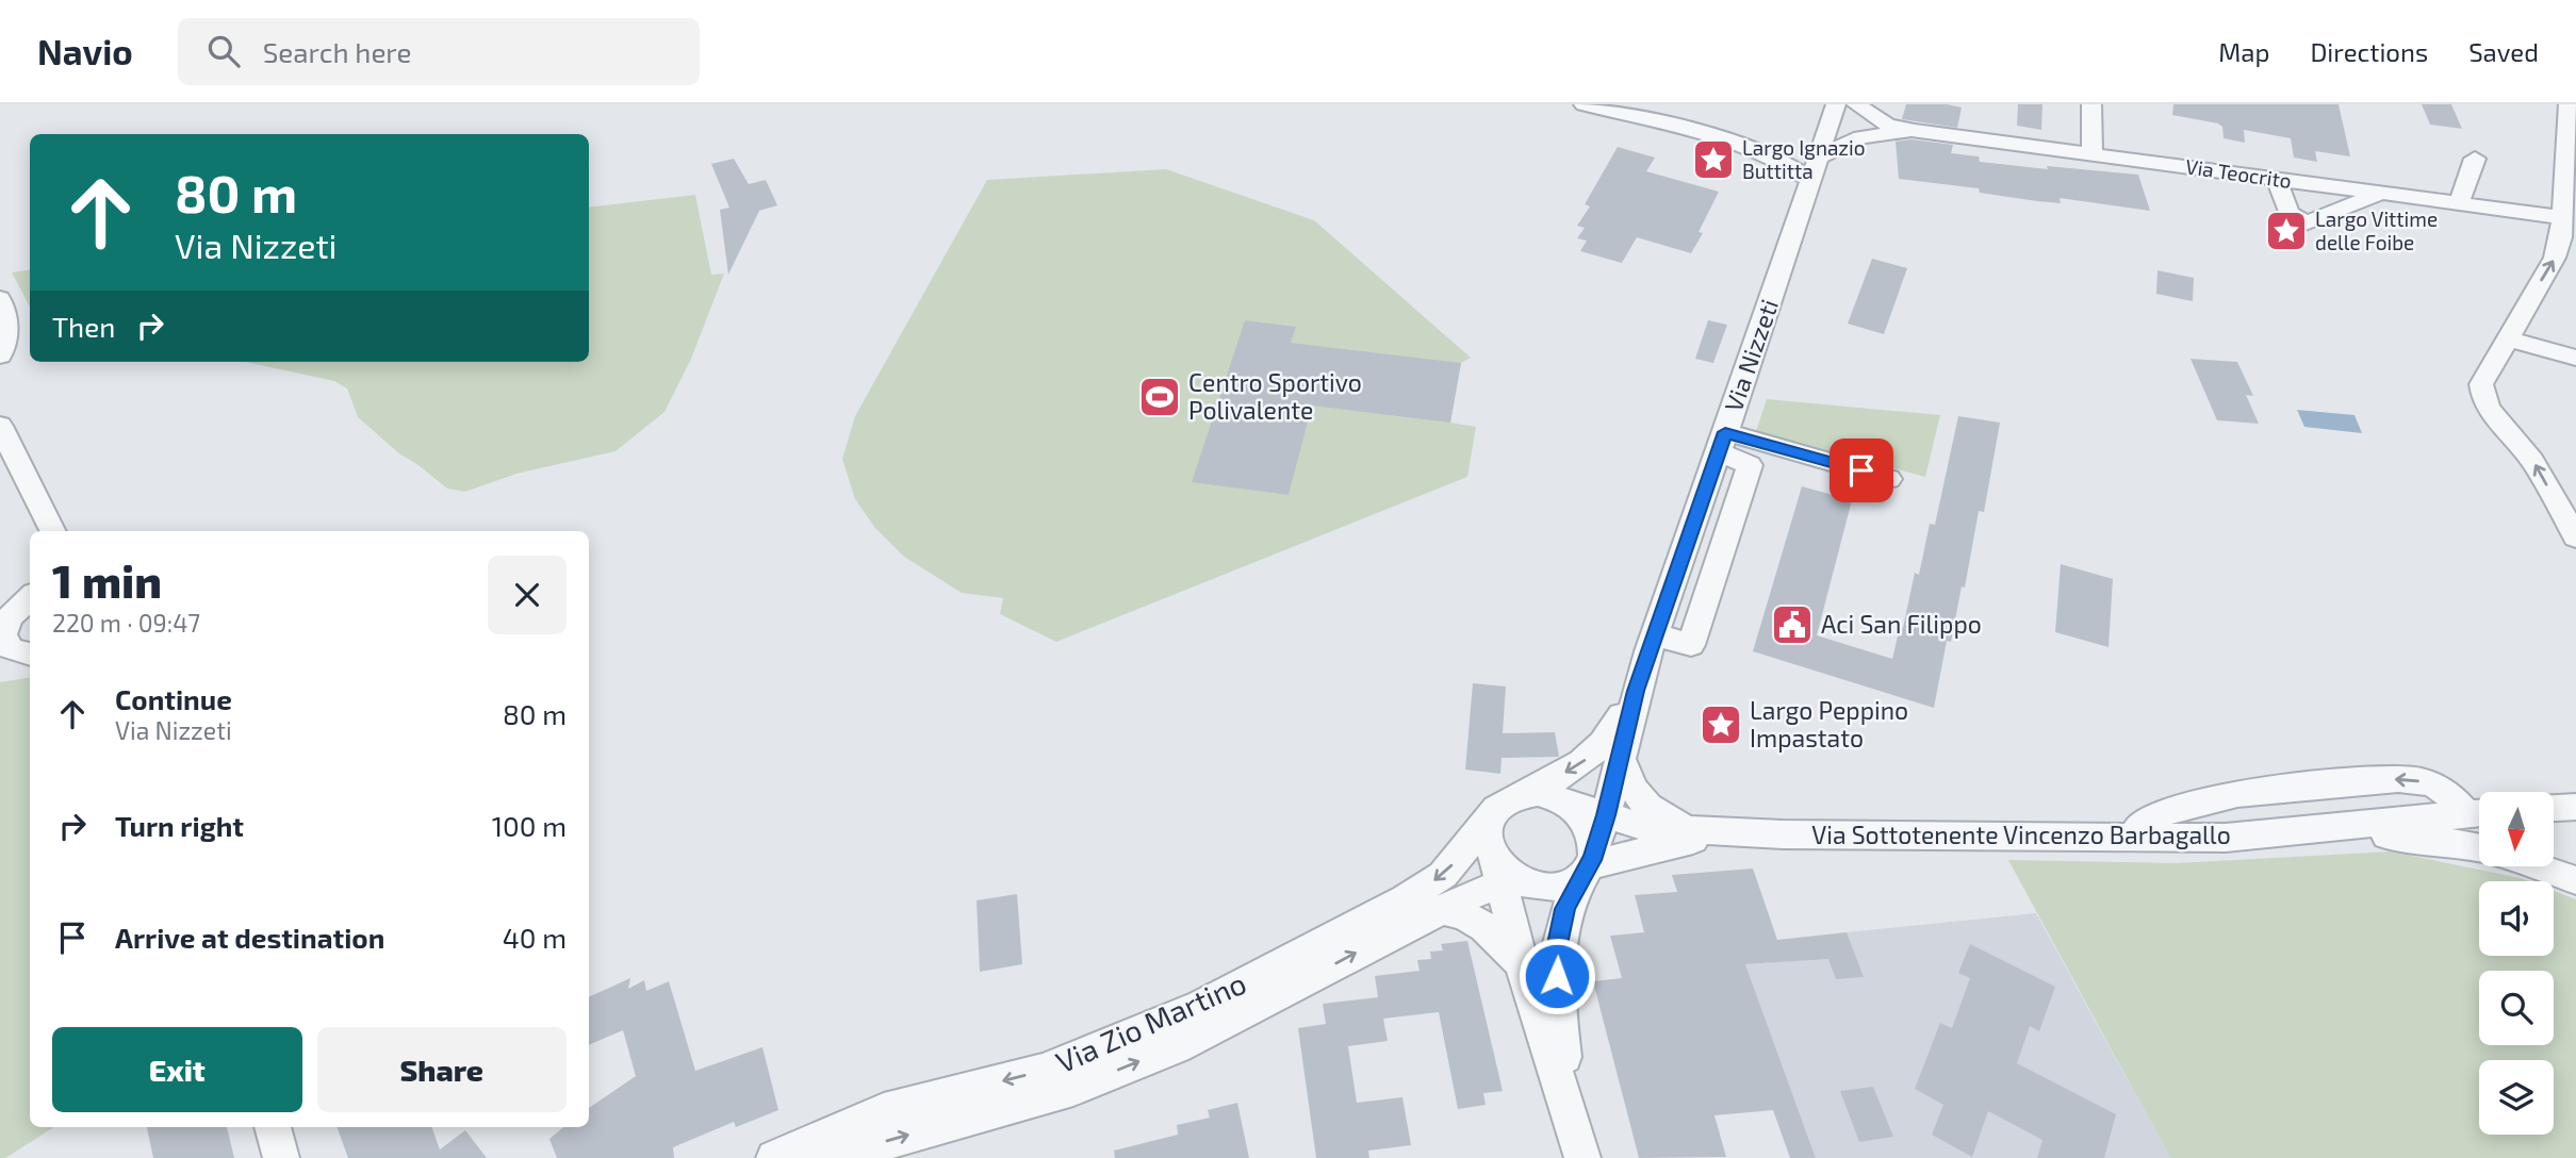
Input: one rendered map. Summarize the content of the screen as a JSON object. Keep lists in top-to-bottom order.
{
  "streets": {
    "street": [
      "Via Teocrito",
      "Via Nizzeti",
      "Via Sottotenente Vincenzo Barbagallo",
      "Via Zio Martino"
    ]
  },
  "crossings": [
    ["Via Nizzeti", "Via Zio Martino"]
  ],
  "places": {
    "place": ["Largo Ignazio Buttitta", "Largo Vittime delle Foibe", "Largo Peppino Impastato"],
    "sports": ["Centro Sportivo Polivalente"],
    "public building": ["Aci San Filippo"]
  },
  "north": "bottom",
  "page": {
    "header": "Navio",
    "search": "Search here",
    "nav": ["Map", "Directions", "Saved"],
    "turn": ["80 m", "Via Nizzeti"],
    "then": "Then",
    "heading": ["1 min", "220 m · 09:47"],
    "list": [
      {
        "name": "Continue",
        "note": "Via Nizzeti",
        "value": "80 m"
      },
      {
        "name": "Turn right",
        "value": "100 m"
      },
      {
        "name": "Arrive at destination",
        "value": "40 m"
      }
    ],
    "buttons": ["Exit", "Share"]
  }
}
